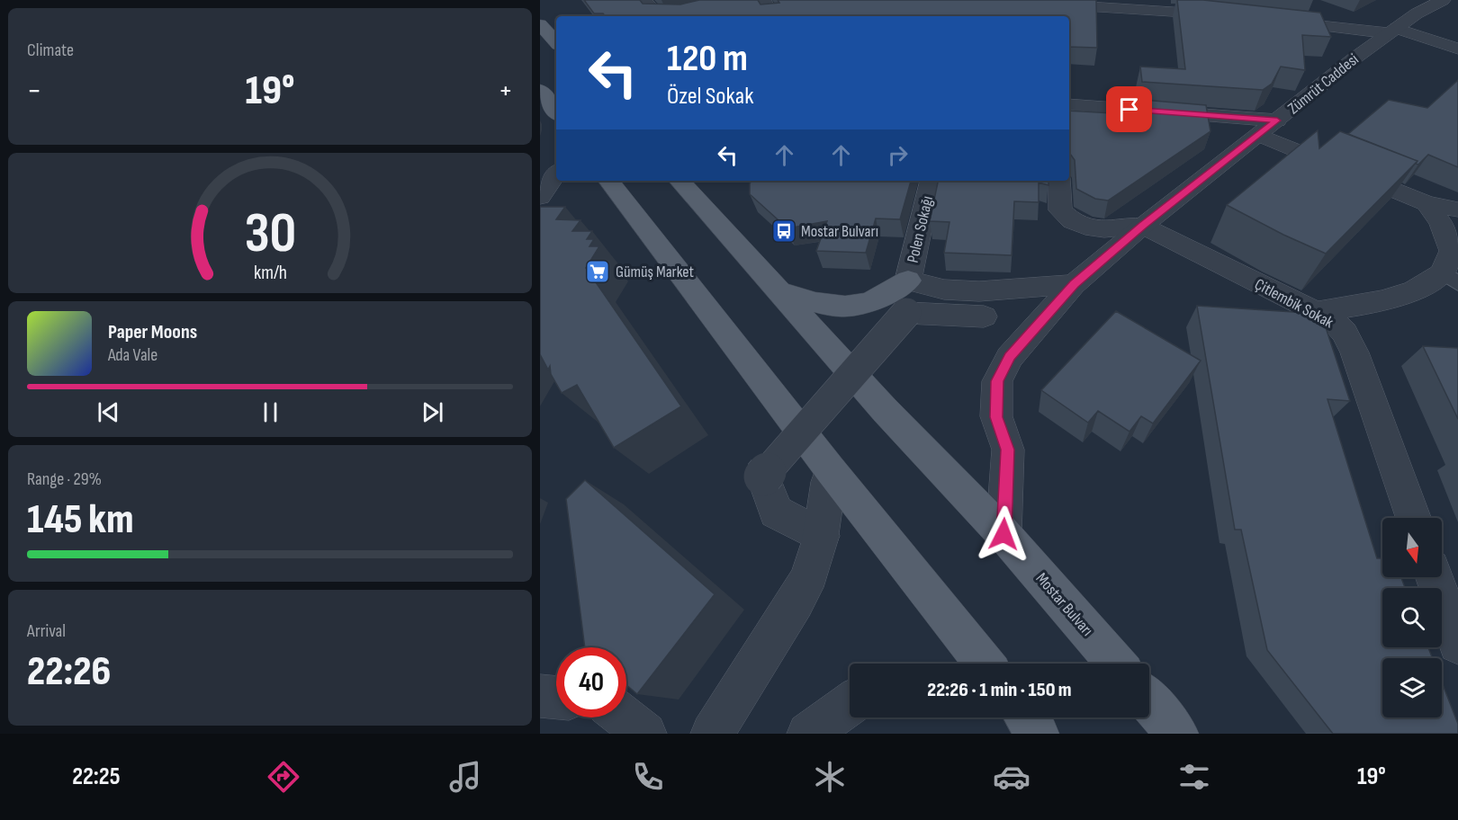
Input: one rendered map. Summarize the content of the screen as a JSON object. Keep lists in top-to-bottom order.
{
  "streets": {
    "main road": ["Mostar Bulvarı"],
    "street": ["Zümrüt Caddesi", "Polen Sokağı", "Çitlembik Sokak"]
  },
  "crossings": [
    ["Zümrüt Caddesi", "Çitlembik Sokak"],
    ["Zümrüt Caddesi", "Mostar Bulvarı"]
  ],
  "places": {
    "bus stop": ["Mostar Bulvarı"],
    "supermarket": ["Gümüş Market"]
  },
  "north": "bottom",
  "page": {
    "tile": [
      "Climate",
      ["Range · 29%", "145 km"],
      ["Arrival", "22:26"]
    ],
    "turn": ["120 m", "Özel Sokak"],
    "heat": ["−", "19°", "+"],
    "song": ["Paper Moons", "Ada Vale"],
    "limit": "40",
    "trip": "22:26 · 1 min · 150 m",
    "tabs": ["22:25", "19°"],
    "gauge": ["30", "km/h"]
  }
}
